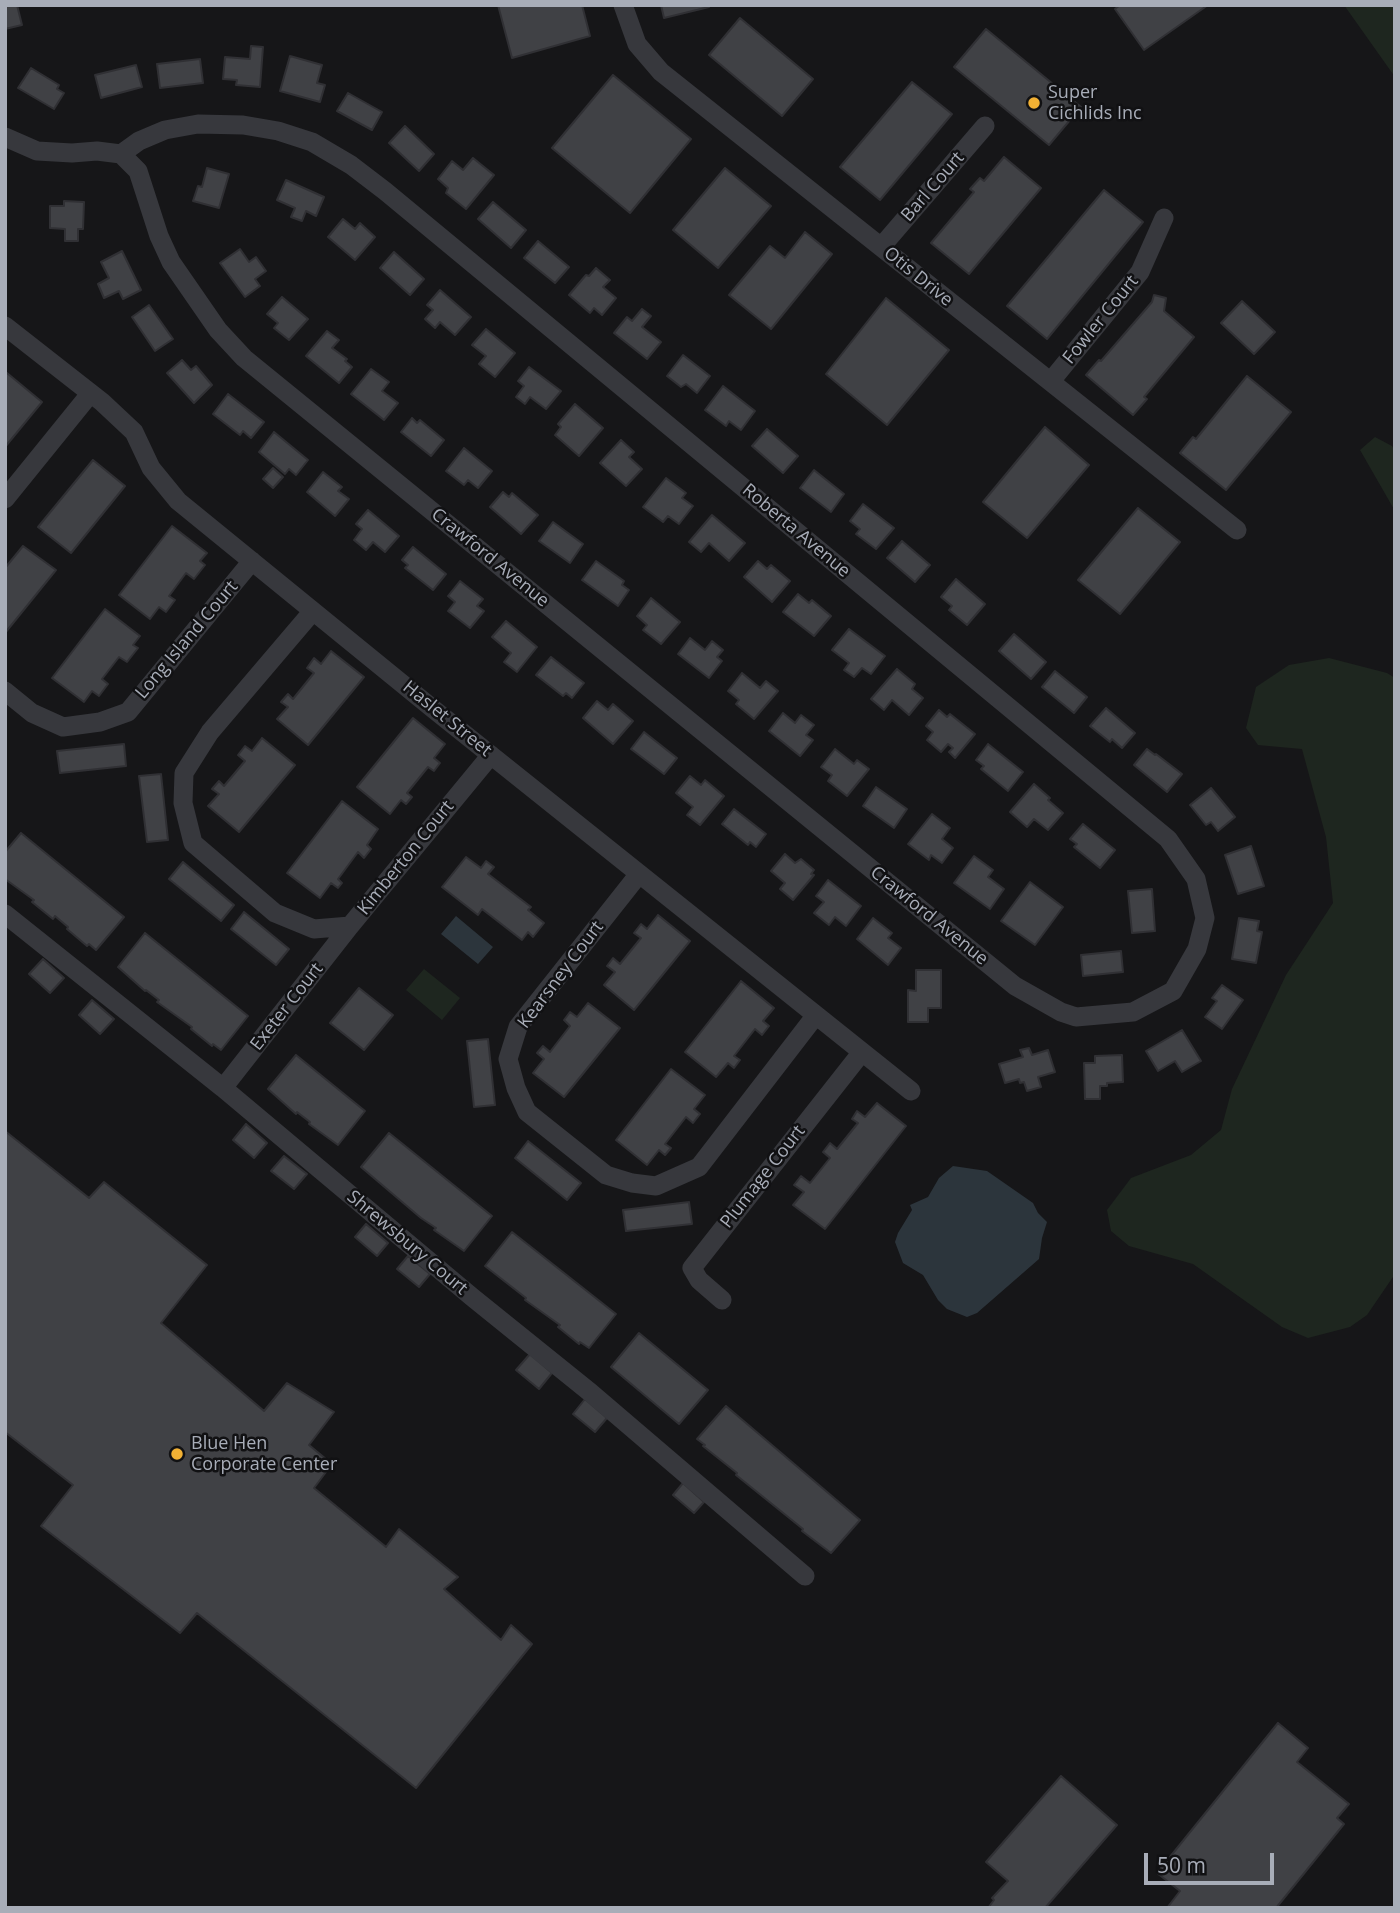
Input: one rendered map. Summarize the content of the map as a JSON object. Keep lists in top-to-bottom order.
{
  "streets": {
    "street": [
      "Barl Court",
      "Otis Drive",
      "Fowler Court",
      "Roberta Avenue",
      "Crawford Avenue",
      "Long Island Court",
      "Haslet Street",
      "Kimberton Court",
      "Kearsney Court",
      "Exeter Court",
      "Plumage Court",
      "Shrewsbury Court"
    ]
  },
  "crossings": [
    ["Barl Court", "Otis Drive"],
    ["Otis Drive", "Fowler Court"],
    ["Roberta Avenue", "Crawford Avenue"],
    ["Long Island Court", "Haslet Street"],
    ["Haslet Street", "Kimberton Court"],
    ["Haslet Street", "Kearsney Court"],
    ["Haslet Street", "Plumage Court"],
    ["Kimberton Court", "Exeter Court"],
    ["Exeter Court", "Shrewsbury Court"]
  ],
  "places": ["Super Cichlids Inc", "Blue Hen Corporate Center"],
  "scale_bar": "50 m"
}
